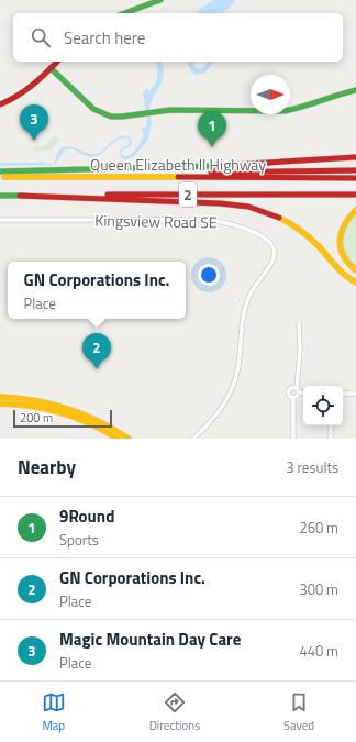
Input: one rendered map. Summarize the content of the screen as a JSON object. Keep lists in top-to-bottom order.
{
  "streets": {
    "main road": ["Queen Elizabeth II Highway", "2"],
    "street": ["Kingsview Road SE"]
  },
  "scale_bar": "200 m",
  "north": "right",
  "page": {
    "search": "Search here",
    "pins": ["3", "1", "2"],
    "popup": ["GN Corporations Inc.", "Place"],
    "scale": "200 m",
    "heading": ["Nearby", "3 results"],
    "list": [
      {
        "mark": "1",
        "name": "9Round",
        "note": "Sports",
        "value": "260 m"
      },
      {
        "mark": "2",
        "name": "GN Corporations Inc.",
        "note": "Place",
        "value": "300 m"
      },
      {
        "mark": "3",
        "name": "Magic Mountain Day Care",
        "note": "Place",
        "value": "440 m"
      }
    ],
    "nav": ["Map", "Directions", "Saved"]
  }
}
